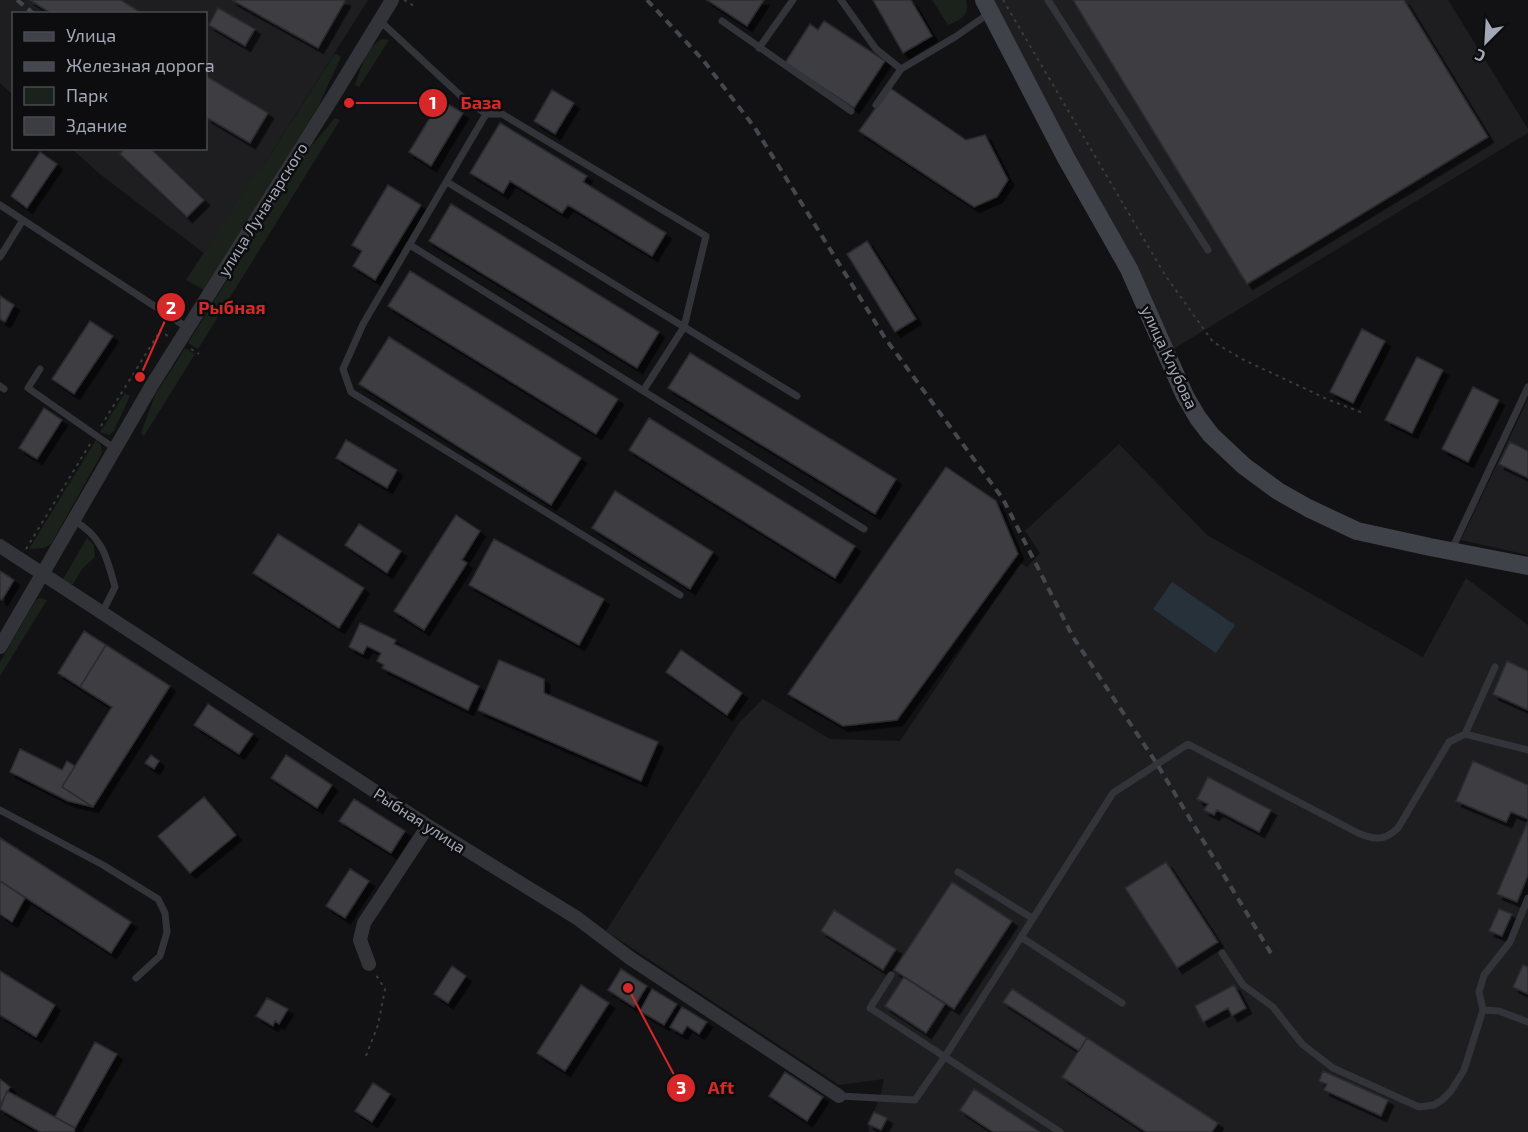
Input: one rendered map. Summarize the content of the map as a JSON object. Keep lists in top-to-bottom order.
{
  "streets": {
    "main road": ["улица Клубова"],
    "street": ["улица Луначарского", "Рыбная улица"]
  },
  "crossings": [
    ["улица Луначарского", "Рыбная улица"]
  ],
  "places": ["База", "Рыбная", "Aft"],
  "legend": [
    "Улица",
    "Железная дорога",
    "Парк",
    "Здание"
  ],
  "north": "bottom left"
}
